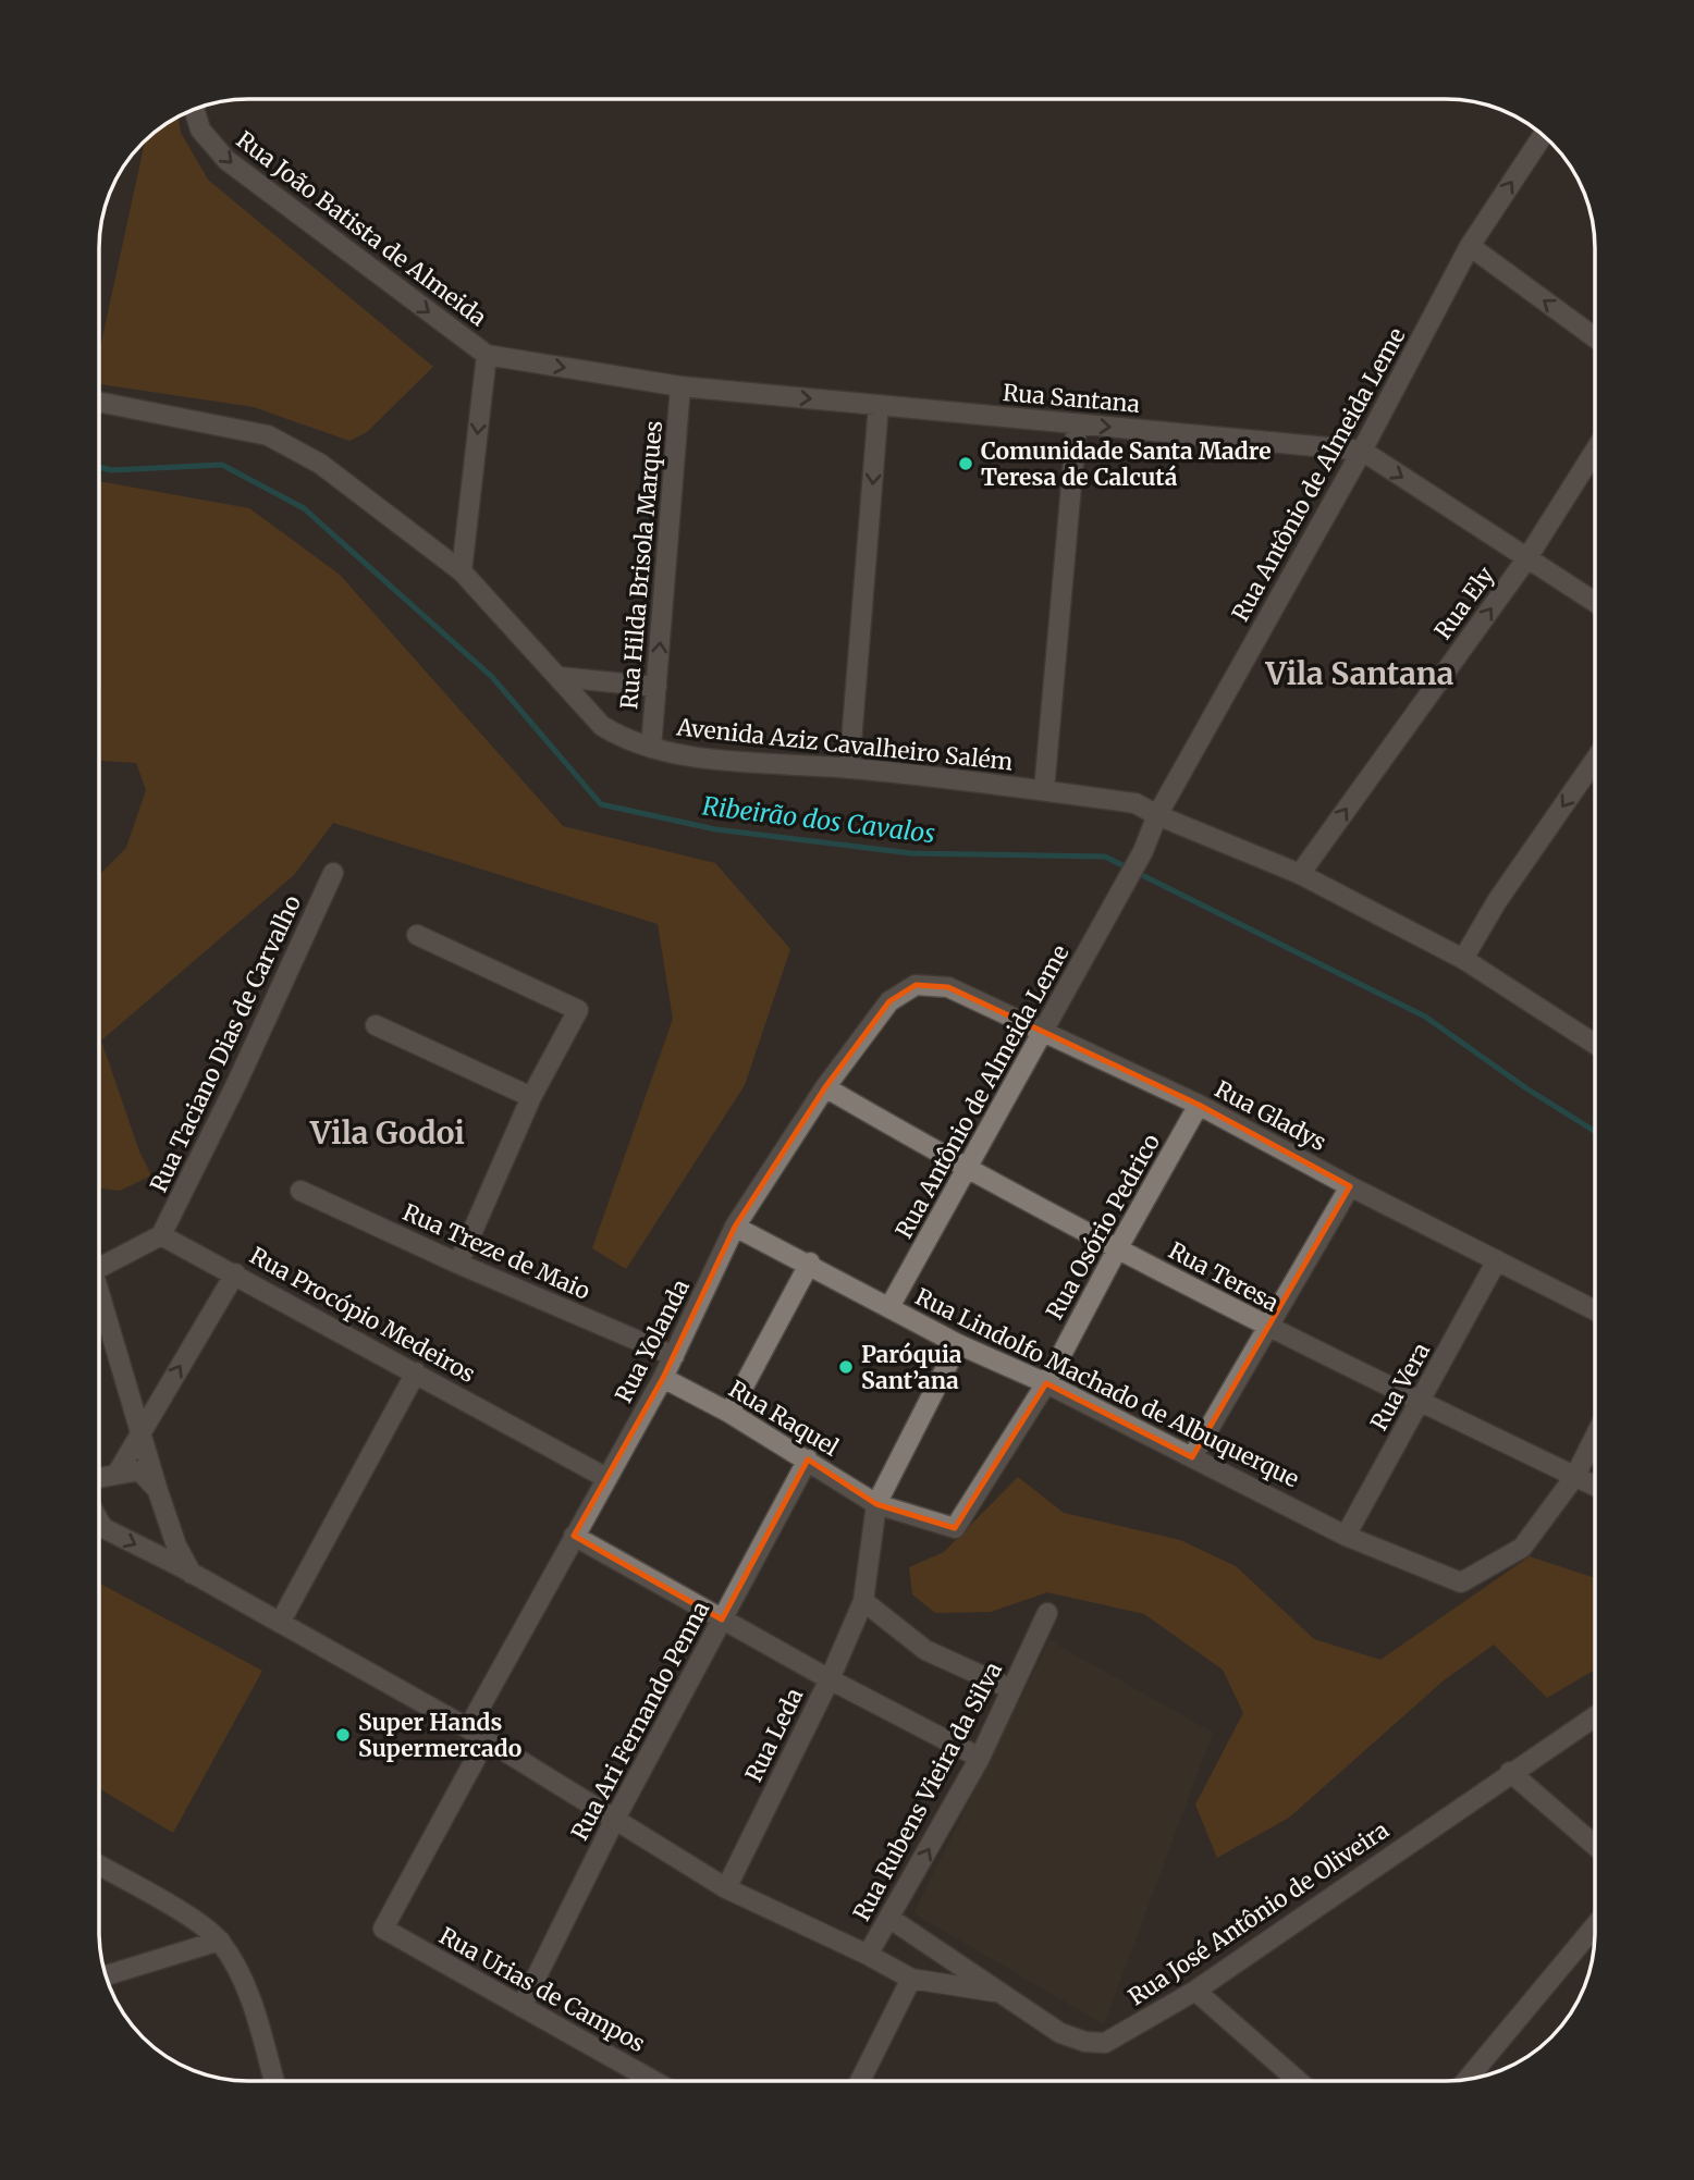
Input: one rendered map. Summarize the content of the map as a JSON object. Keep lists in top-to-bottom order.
{
  "streets": {
    "street": [
      "Rua João Batista de Almeida",
      "Rua Santana",
      "Rua Antônio de Almeida Leme",
      "Rua Hilda Brisola Marques",
      "Rua Ely",
      "Avenida Aziz Cavalheiro Salém",
      "Rua Taciano Dias de Carvalho",
      "Rua Gladys",
      "Rua Osório Pedrico",
      "Rua Treze de Maio",
      "Rua Teresa",
      "Rua Procópio Medeiros",
      "Rua Yolanda",
      "Rua Vera",
      "Rua Lindolfo Machado de Albuquerque",
      "Rua Raquel",
      "Rua Ari Fernando Penna",
      "Rua Leda",
      "Rua Rubens Vieira da Silva",
      "Rua José Antônio de Oliveira",
      "Rua Urias de Campos"
    ]
  },
  "crossings": [
    ["Rua João Batista de Almeida", "Rua Santana"],
    ["Rua Santana", "Rua Antônio de Almeida Leme"],
    ["Rua Santana", "Rua Hilda Brisola Marques"],
    ["Rua Santana", "Rua Ely"],
    ["Rua Antônio de Almeida Leme", "Avenida Aziz Cavalheiro Salém"],
    ["Rua Antônio de Almeida Leme", "Rua Gladys"],
    ["Rua Antônio de Almeida Leme", "Rua Teresa"],
    ["Rua Antônio de Almeida Leme", "Rua Lindolfo Machado de Albuquerque"],
    ["Rua Hilda Brisola Marques", "Avenida Aziz Cavalheiro Salém"],
    ["Rua Ely", "Avenida Aziz Cavalheiro Salém"],
    ["Rua Taciano Dias de Carvalho", "Rua Procópio Medeiros"],
    ["Rua Gladys", "Rua Osório Pedrico"],
    ["Rua Gladys", "Rua Yolanda"],
    ["Rua Gladys", "Rua Vera"],
    ["Rua Osório Pedrico", "Rua Teresa"],
    ["Rua Osório Pedrico", "Rua Lindolfo Machado de Albuquerque"],
    ["Rua Osório Pedrico", "Rua Raquel"],
    ["Rua Treze de Maio", "Rua Yolanda"],
    ["Rua Teresa", "Rua Yolanda"],
    ["Rua Teresa", "Rua Vera"],
    ["Rua Teresa", "Rua Lindolfo Machado de Albuquerque"],
    ["Rua Procópio Medeiros", "Rua Yolanda"],
    ["Rua Yolanda", "Rua Lindolfo Machado de Albuquerque"],
    ["Rua Yolanda", "Rua Raquel"],
    ["Rua Vera", "Rua Lindolfo Machado de Albuquerque"],
    ["Rua Lindolfo Machado de Albuquerque", "Rua Leda"],
    ["Rua Raquel", "Rua Ari Fernando Penna"],
    ["Rua Raquel", "Rua Leda"],
    ["Rua Ari Fernando Penna", "Rua Urias de Campos"],
    ["Rua Rubens Vieira da Silva", "Rua José Antônio de Oliveira"]
  ],
  "one_way": [
    "Rua João Batista de Almeida",
    "Rua Santana",
    "Rua Hilda Brisola Marques",
    "Rua Ely",
    "Rua Rubens Vieira da Silva"
  ],
  "districts": ["Vila Santana", "Vila Godoi"],
  "water": ["Ribeirão dos Cavalos"],
  "places": ["Comunidade Santa Madre Teresa de Calcutá", "Paróquia Sant’ana", "Super Hands Supermercado"]
}
